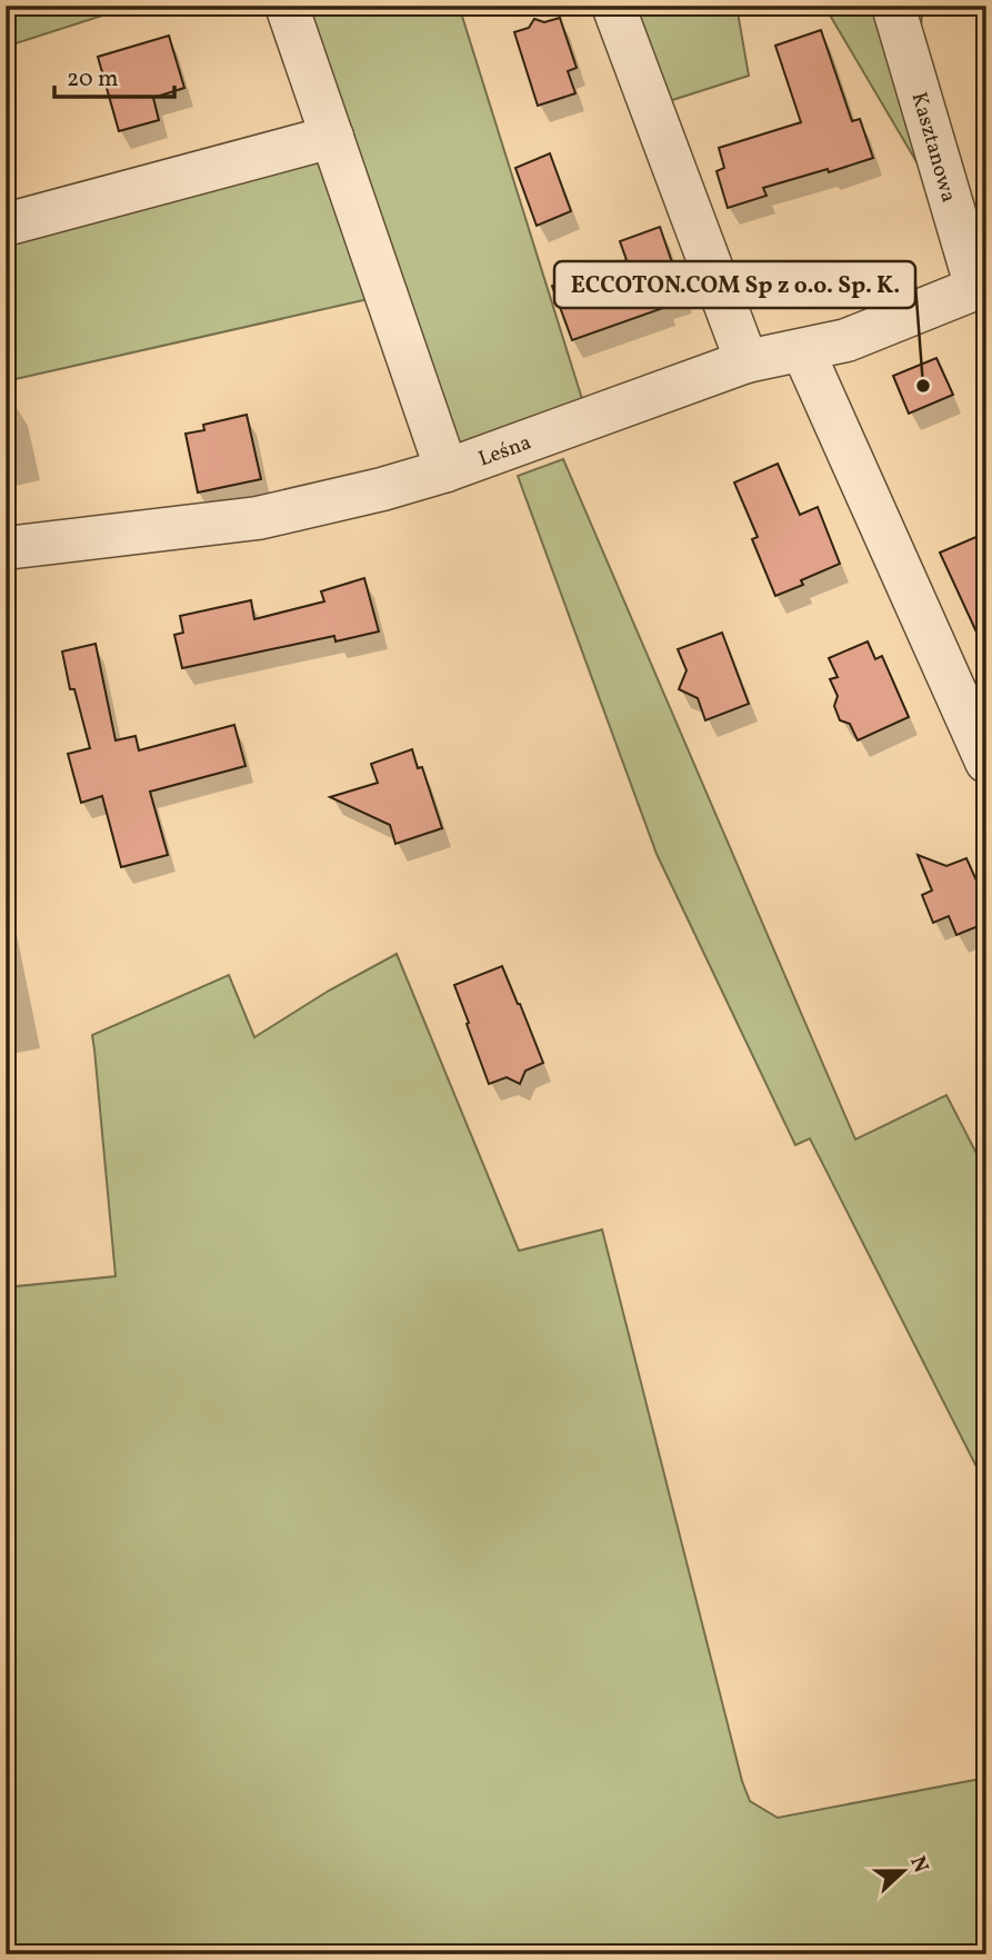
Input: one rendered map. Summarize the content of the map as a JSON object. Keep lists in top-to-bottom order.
{
  "streets": {
    "street": ["Kasztanowa", "Leśna"]
  },
  "crossings": [
    ["Kasztanowa", "Leśna"]
  ],
  "places": ["ECCOTON.COM Sp z o.o. Sp. K."],
  "scale_bar": "20 m",
  "north": "right"
}
